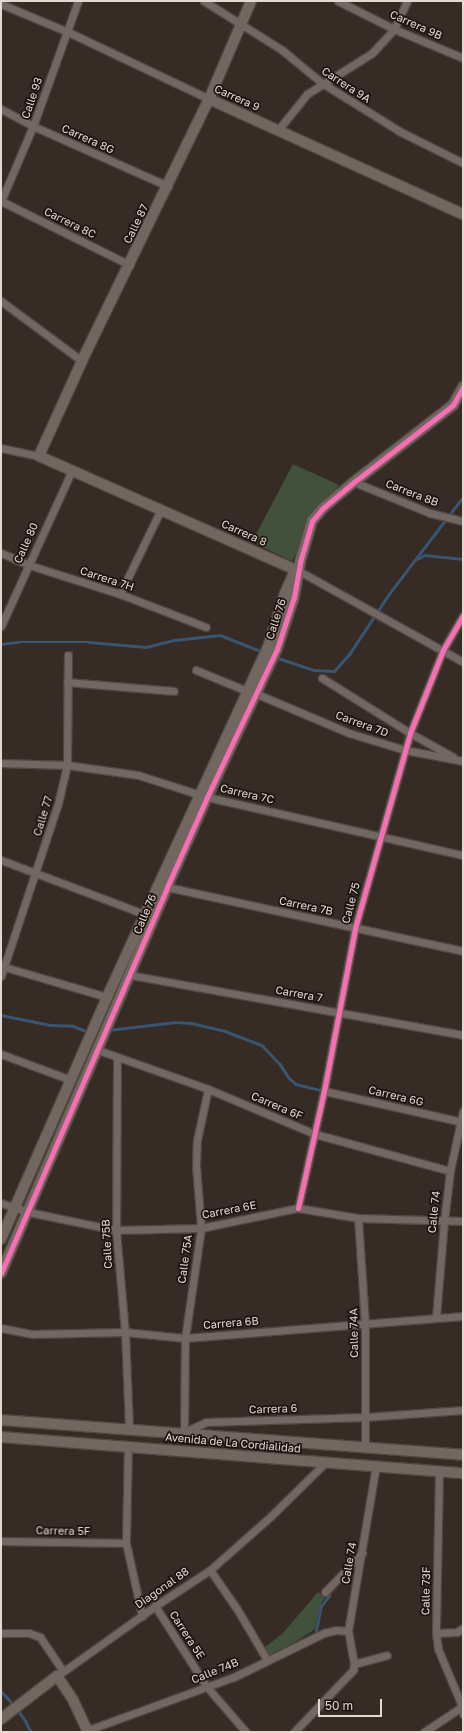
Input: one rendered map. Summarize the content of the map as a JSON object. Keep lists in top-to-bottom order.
{
  "streets": {
    "street": [
      "Carrera 9B",
      "Carrera 9A",
      "Calle 93",
      "Carrera 9",
      "Carrera 8G",
      "Carrera 8C",
      "Calle 87",
      "Carrera 8B",
      "Carrera 8",
      "Calle 80",
      "Carrera 7H",
      "Calle 76",
      "Carrera 7D",
      "Carrera 7C",
      "Calle 77",
      "Calle 75",
      "Carrera 7B",
      "Carrera 7",
      "Carrera 6G",
      "Carrera 6F",
      "Carrera 6E",
      "Calle 74",
      "Calle 75B",
      "Calle 75A",
      "Carrera 6B",
      "Calle 74A",
      "Carrera 6",
      "Avenida de La Cordialidad",
      "Carrera 5F",
      "Diagonal 88",
      "Calle 73F",
      "Carrera 5E",
      "Calle 74B"
    ]
  },
  "crossings": [
    ["Carrera 9A", "Calle 87"],
    ["Calle 93", "Carrera 9"],
    ["Calle 93", "Carrera 8G"],
    ["Calle 93", "Carrera 8C"],
    ["Carrera 9", "Calle 87"],
    ["Carrera 8G", "Calle 87"],
    ["Carrera 8C", "Calle 87"],
    ["Calle 87", "Carrera 8"],
    ["Carrera 8B", "Calle 76"],
    ["Carrera 8", "Calle 80"],
    ["Carrera 8", "Calle 76"],
    ["Carrera 8", "Calle 75"],
    ["Calle 80", "Carrera 7H"],
    ["Calle 76", "Carrera 7D"],
    ["Calle 76", "Carrera 7C"],
    ["Calle 76", "Carrera 7B"],
    ["Calle 76", "Carrera 7"],
    ["Calle 76", "Carrera 6F"],
    ["Calle 76", "Carrera 6E"],
    ["Carrera 7D", "Calle 75"],
    ["Carrera 7C", "Calle 77"],
    ["Carrera 7C", "Calle 75"],
    ["Calle 75", "Carrera 7B"],
    ["Calle 75", "Carrera 7"],
    ["Calle 75", "Carrera 6G"],
    ["Calle 75", "Carrera 6F"],
    ["Calle 75", "Carrera 6E"],
    ["Carrera 6G", "Calle 74"],
    ["Carrera 6F", "Calle 74"],
    ["Carrera 6F", "Calle 75B"],
    ["Carrera 6F", "Calle 75A"],
    ["Carrera 6E", "Calle 74"],
    ["Carrera 6E", "Calle 75B"],
    ["Carrera 6E", "Calle 75A"],
    ["Carrera 6E", "Calle 74A"],
    ["Calle 74", "Carrera 6B"],
    ["Calle 74", "Avenida de La Cordialidad"],
    ["Calle 74", "Calle 74B"],
    ["Calle 75B", "Carrera 6B"],
    ["Calle 75B", "Avenida de La Cordialidad"],
    ["Calle 75A", "Carrera 6B"],
    ["Calle 75A", "Carrera 6"],
    ["Calle 75A", "Avenida de La Cordialidad"],
    ["Carrera 6B", "Calle 74A"],
    ["Calle 74A", "Carrera 6"],
    ["Calle 74A", "Avenida de La Cordialidad"],
    ["Carrera 6", "Avenida de La Cordialidad"],
    ["Avenida de La Cordialidad", "Diagonal 88"],
    ["Avenida de La Cordialidad", "Calle 73F"],
    ["Diagonal 88", "Carrera 5E"],
    ["Carrera 5E", "Calle 74B"]
  ],
  "scale_bar": "50 m"
}
